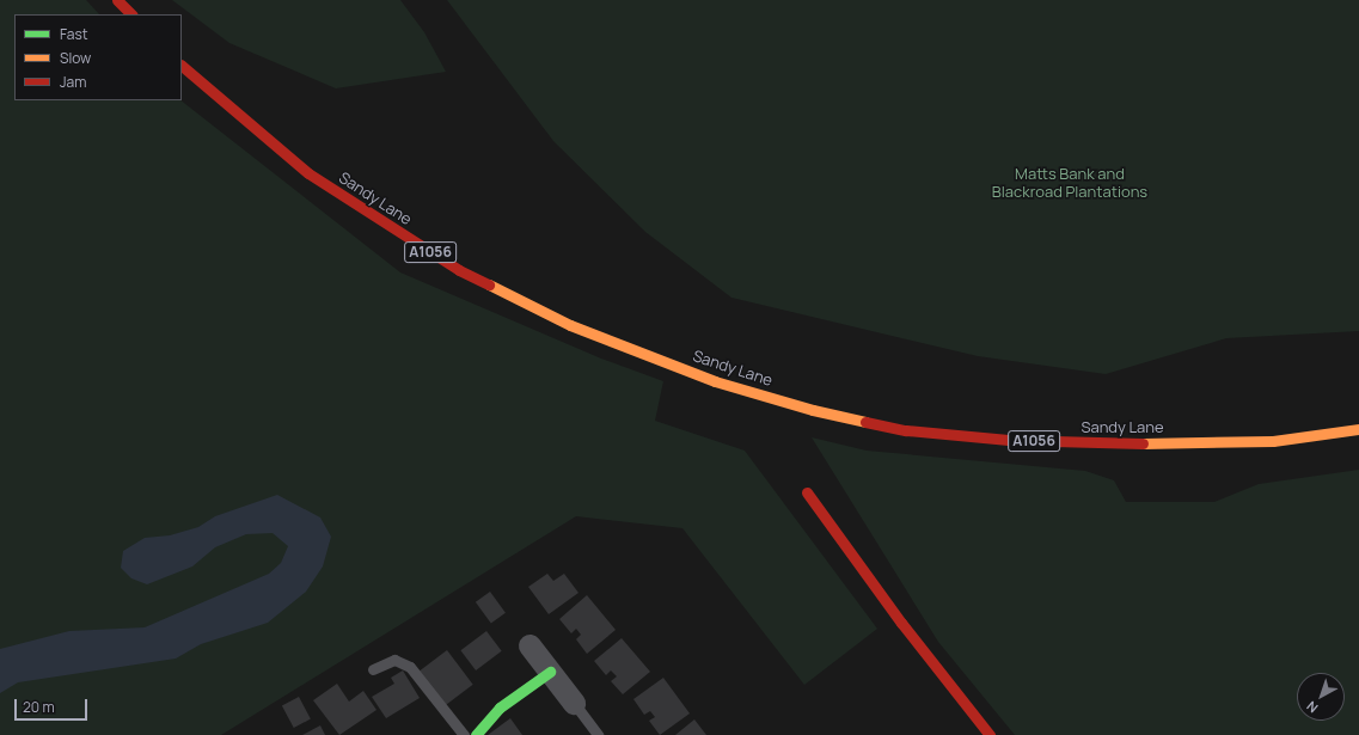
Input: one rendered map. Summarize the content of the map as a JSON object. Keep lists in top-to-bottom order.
{
  "streets": {
    "main road": ["Sandy Lane", "A1056"]
  },
  "parks": ["Matts Bank and Blackroad Plantations"],
  "legend": ["Fast", "Slow", "Jam"],
  "scale_bar": "20 m",
  "north": "bottom left"
}
